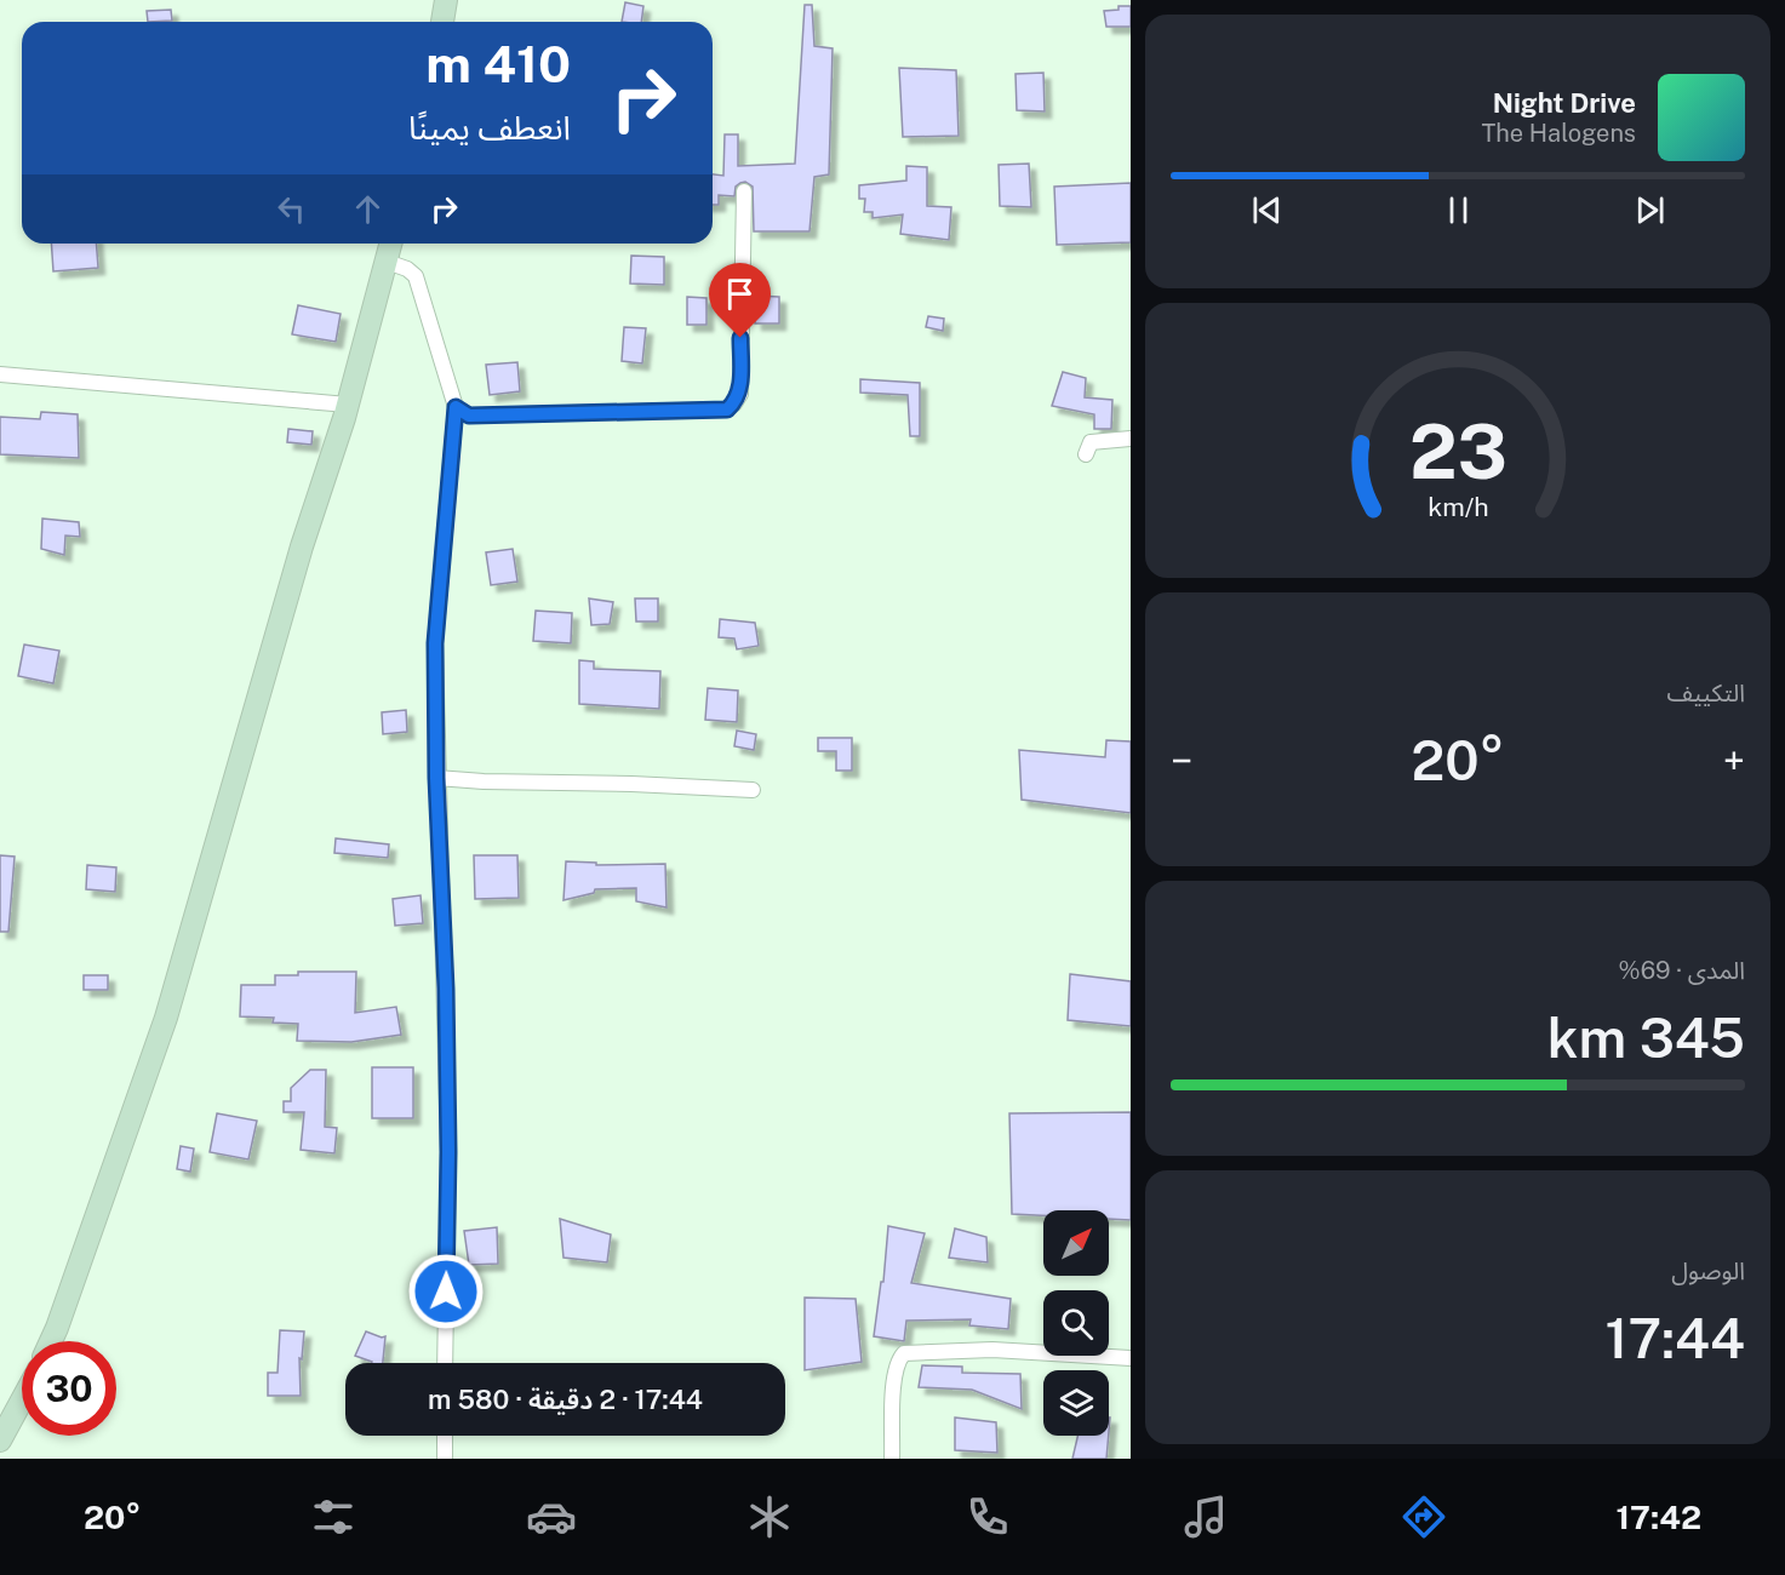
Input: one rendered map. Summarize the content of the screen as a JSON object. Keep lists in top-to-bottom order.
{
  "north": "top right",
  "page": {
    "turn": ["410 m", "انعطف يمينًا"],
    "song": ["Night Drive", "The Halogens"],
    "tile": [
      "التكييف",
      ["المدى · 69%", "345 km"],
      ["الوصول", "17:44"]
    ],
    "heat": ["−", "20°", "+"],
    "limit": "30",
    "trip": "17:44 · 2 دقيقة · 580 m",
    "tabs": ["17:42", "20°"],
    "gauge": ["23", "km/h"]
  }
}
